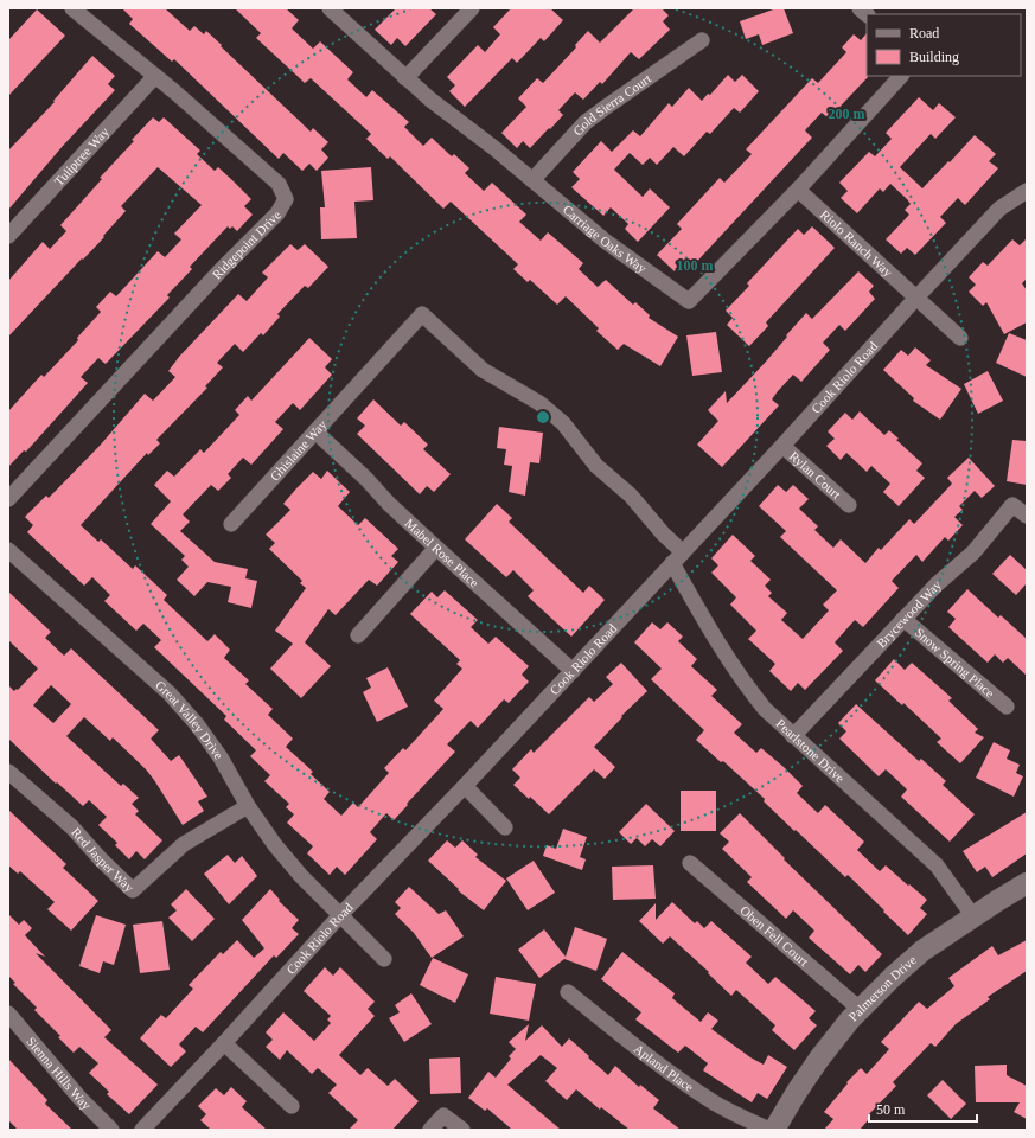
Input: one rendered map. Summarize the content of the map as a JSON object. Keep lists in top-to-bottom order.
{
  "streets": {
    "street": [
      "Gold Sierra Court",
      "Tuliptree Way",
      "Carriage Oaks Way",
      "Riolo Ranch Way",
      "Ridgepoint Drive",
      "Cook Riolo Road",
      "Ghislaine Way",
      "Rylan Court",
      "Mabel Rose Place",
      "Brycewood Way",
      "Snow Spring Place",
      "Great Valley Drive",
      "Pearlstone Drive",
      "Red Jasper Way",
      "Oben Fell Court",
      "Palmerson Drive",
      "Apland Place",
      "Sienna Hills Way"
    ]
  },
  "crossings": [
    ["Gold Sierra Court", "Carriage Oaks Way"],
    ["Tuliptree Way", "Ridgepoint Drive"],
    ["Carriage Oaks Way", "Riolo Ranch Way"],
    ["Riolo Ranch Way", "Cook Riolo Road"],
    ["Cook Riolo Road", "Ghislaine Way"],
    ["Cook Riolo Road", "Rylan Court"],
    ["Cook Riolo Road", "Mabel Rose Place"],
    ["Cook Riolo Road", "Great Valley Drive"],
    ["Cook Riolo Road", "Pearlstone Drive"],
    ["Ghislaine Way", "Mabel Rose Place"],
    ["Ghislaine Way", "Pearlstone Drive"],
    ["Brycewood Way", "Snow Spring Place"],
    ["Brycewood Way", "Pearlstone Drive"],
    ["Great Valley Drive", "Red Jasper Way"],
    ["Pearlstone Drive", "Palmerson Drive"],
    ["Oben Fell Court", "Palmerson Drive"]
  ],
  "legend": ["Road", "Building"],
  "scale_bar": "50 m",
  "rings": ["200 m", "100 m"]
}
